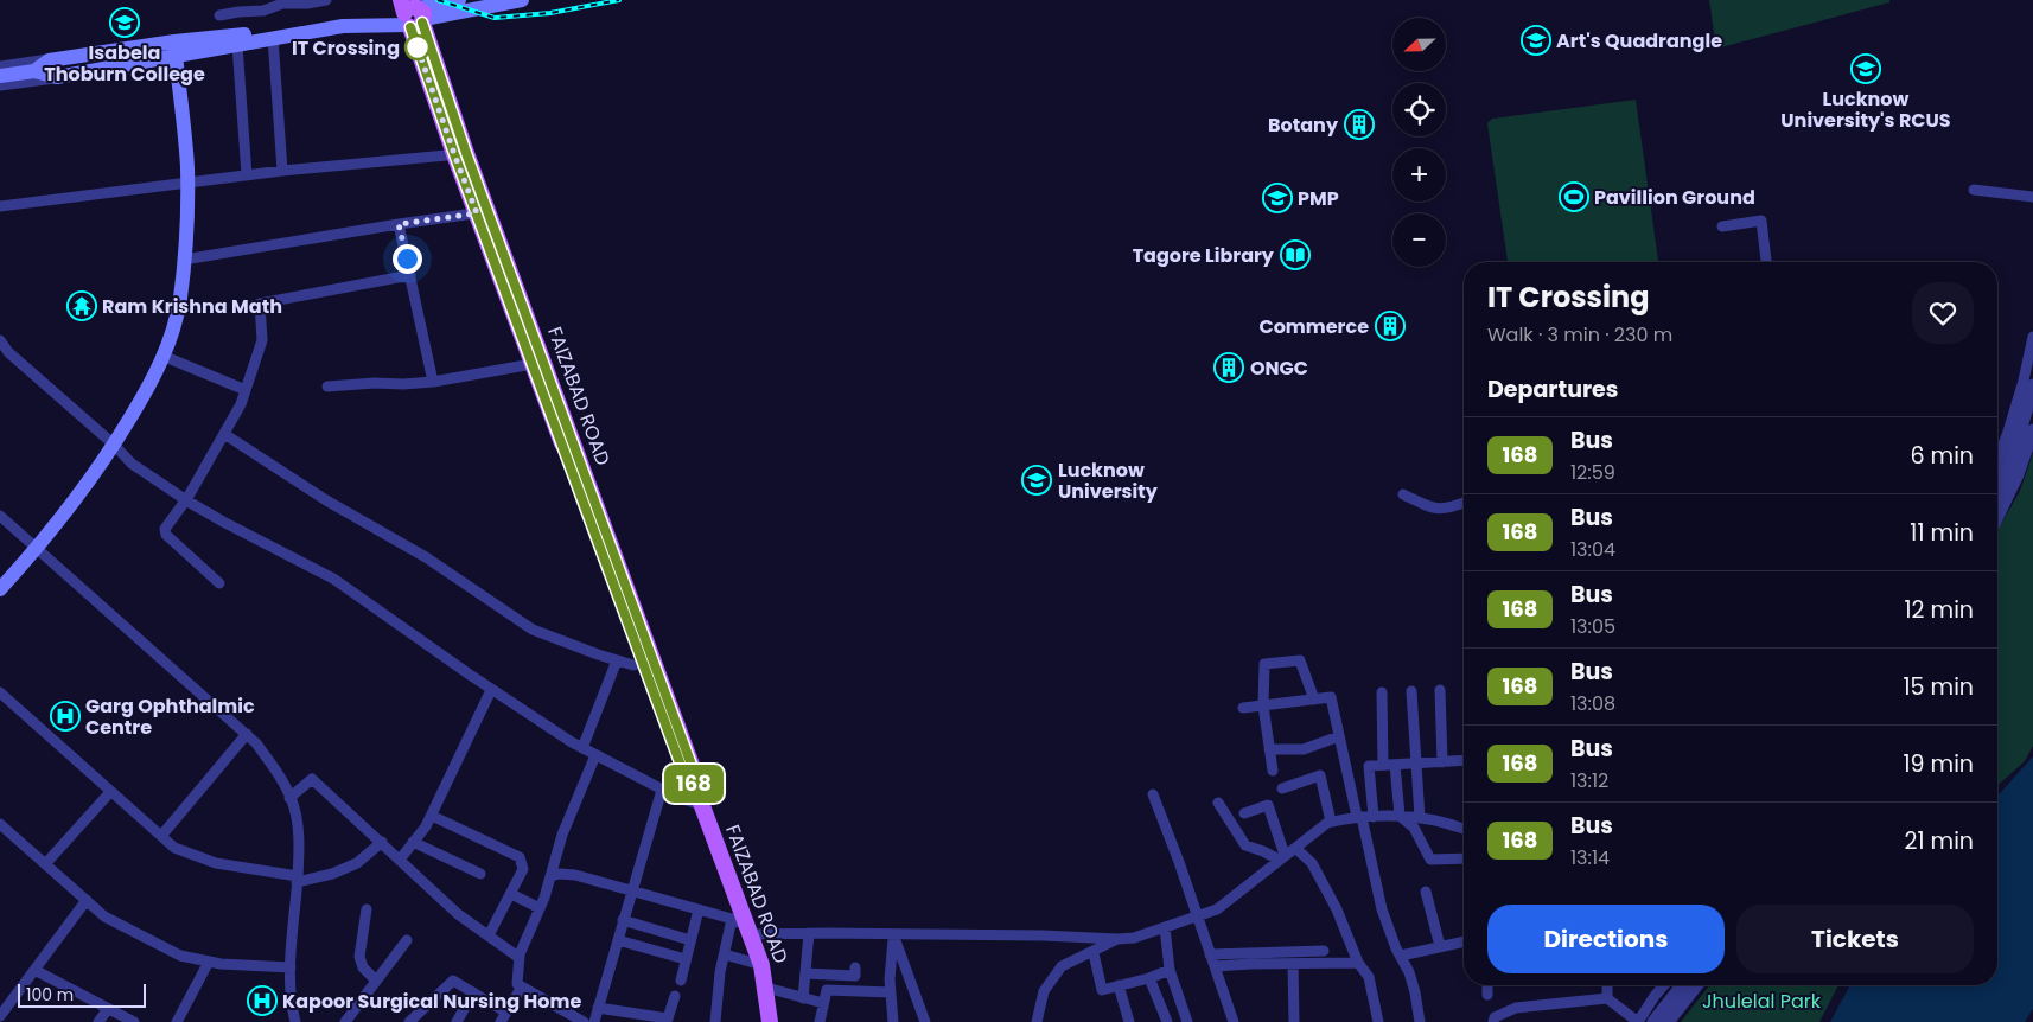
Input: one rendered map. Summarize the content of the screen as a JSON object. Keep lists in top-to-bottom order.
{
  "streets": {
    "main road": ["FAIZABAD ROAD"]
  },
  "parks": ["Jhulelal Park"],
  "places": {
    "school or university": [
      "Isabela Thoburn College",
      "Art's Quadrangle",
      "Lucknow University's RCUS",
      "PMP",
      "Lucknow University"
    ],
    "other": ["IT Crossing"],
    "building": ["Botany", "Commerce", "ONGC"],
    "sports": ["Pavillion Ground"],
    "library": ["Tagore Library"],
    "temple": ["Ram Krishna Math"],
    "hospital": ["Garg Ophthalmic Centre", "Kapoor Surgical Nursing Home"]
  },
  "lines": ["bus line 168"],
  "scale_bar": "100 m",
  "north": "left",
  "page": {
    "on_map": "168",
    "map_buttons": ["+", "−"],
    "heading": [
      ["IT Crossing", "Walk · 3 min · 230 m"],
      "Departures"
    ],
    "list": [
      {
        "mark": "168",
        "name": "Bus",
        "note": "12:59",
        "value": "6 min"
      },
      {
        "mark": "168",
        "name": "Bus",
        "note": "13:04",
        "value": "11 min"
      },
      {
        "mark": "168",
        "name": "Bus",
        "note": "13:05",
        "value": "12 min"
      },
      {
        "mark": "168",
        "name": "Bus",
        "note": "13:08",
        "value": "15 min"
      },
      {
        "mark": "168",
        "name": "Bus",
        "note": "13:12",
        "value": "19 min"
      },
      {
        "mark": "168",
        "name": "Bus",
        "note": "13:14",
        "value": "21 min"
      }
    ],
    "buttons": ["Directions", "Tickets"],
    "scale": "100 m"
  }
}
